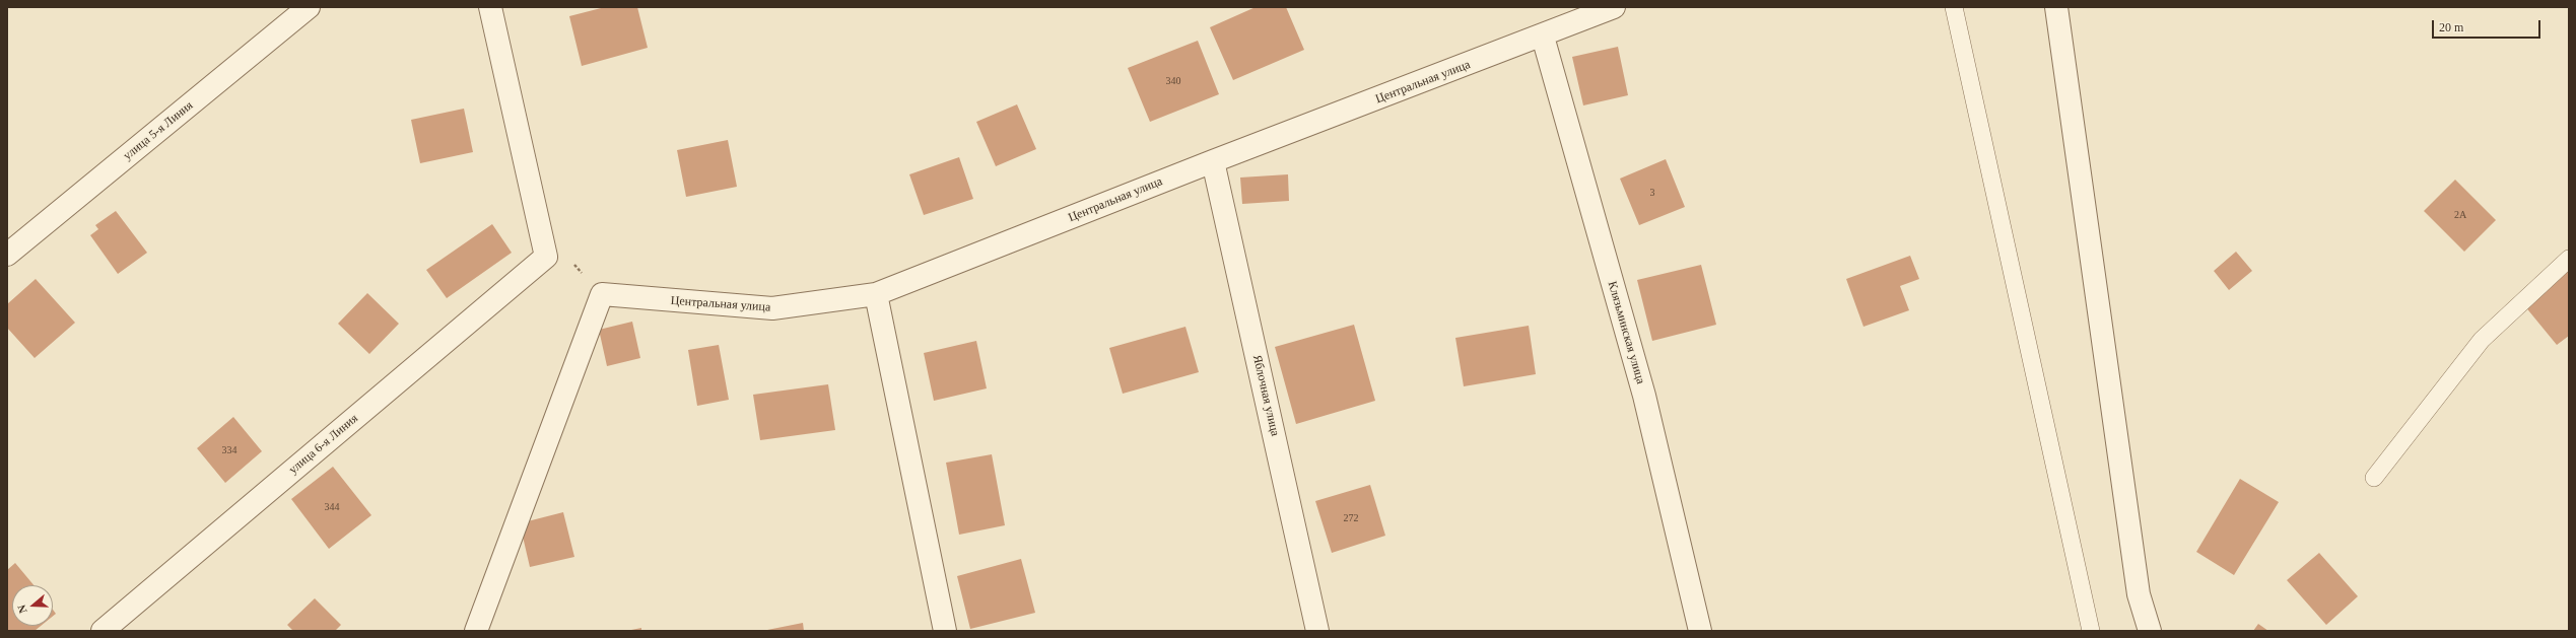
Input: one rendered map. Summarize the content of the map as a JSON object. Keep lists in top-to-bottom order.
{
  "streets": {
    "street": [
      "Центральная улица",
      "улица 5-я Линия",
      "Клязьминская улица",
      "Яблочная улица",
      "улица 6-я Линия"
    ]
  },
  "crossings": [
    ["Центральная улица", "Клязьминская улица"],
    ["Центральная улица", "Яблочная улица"]
  ],
  "house_numbers": [
    "340",
    "3",
    "2А",
    "334",
    "344",
    "272"
  ],
  "scale_bar": "20 m",
  "north": "left"
}
